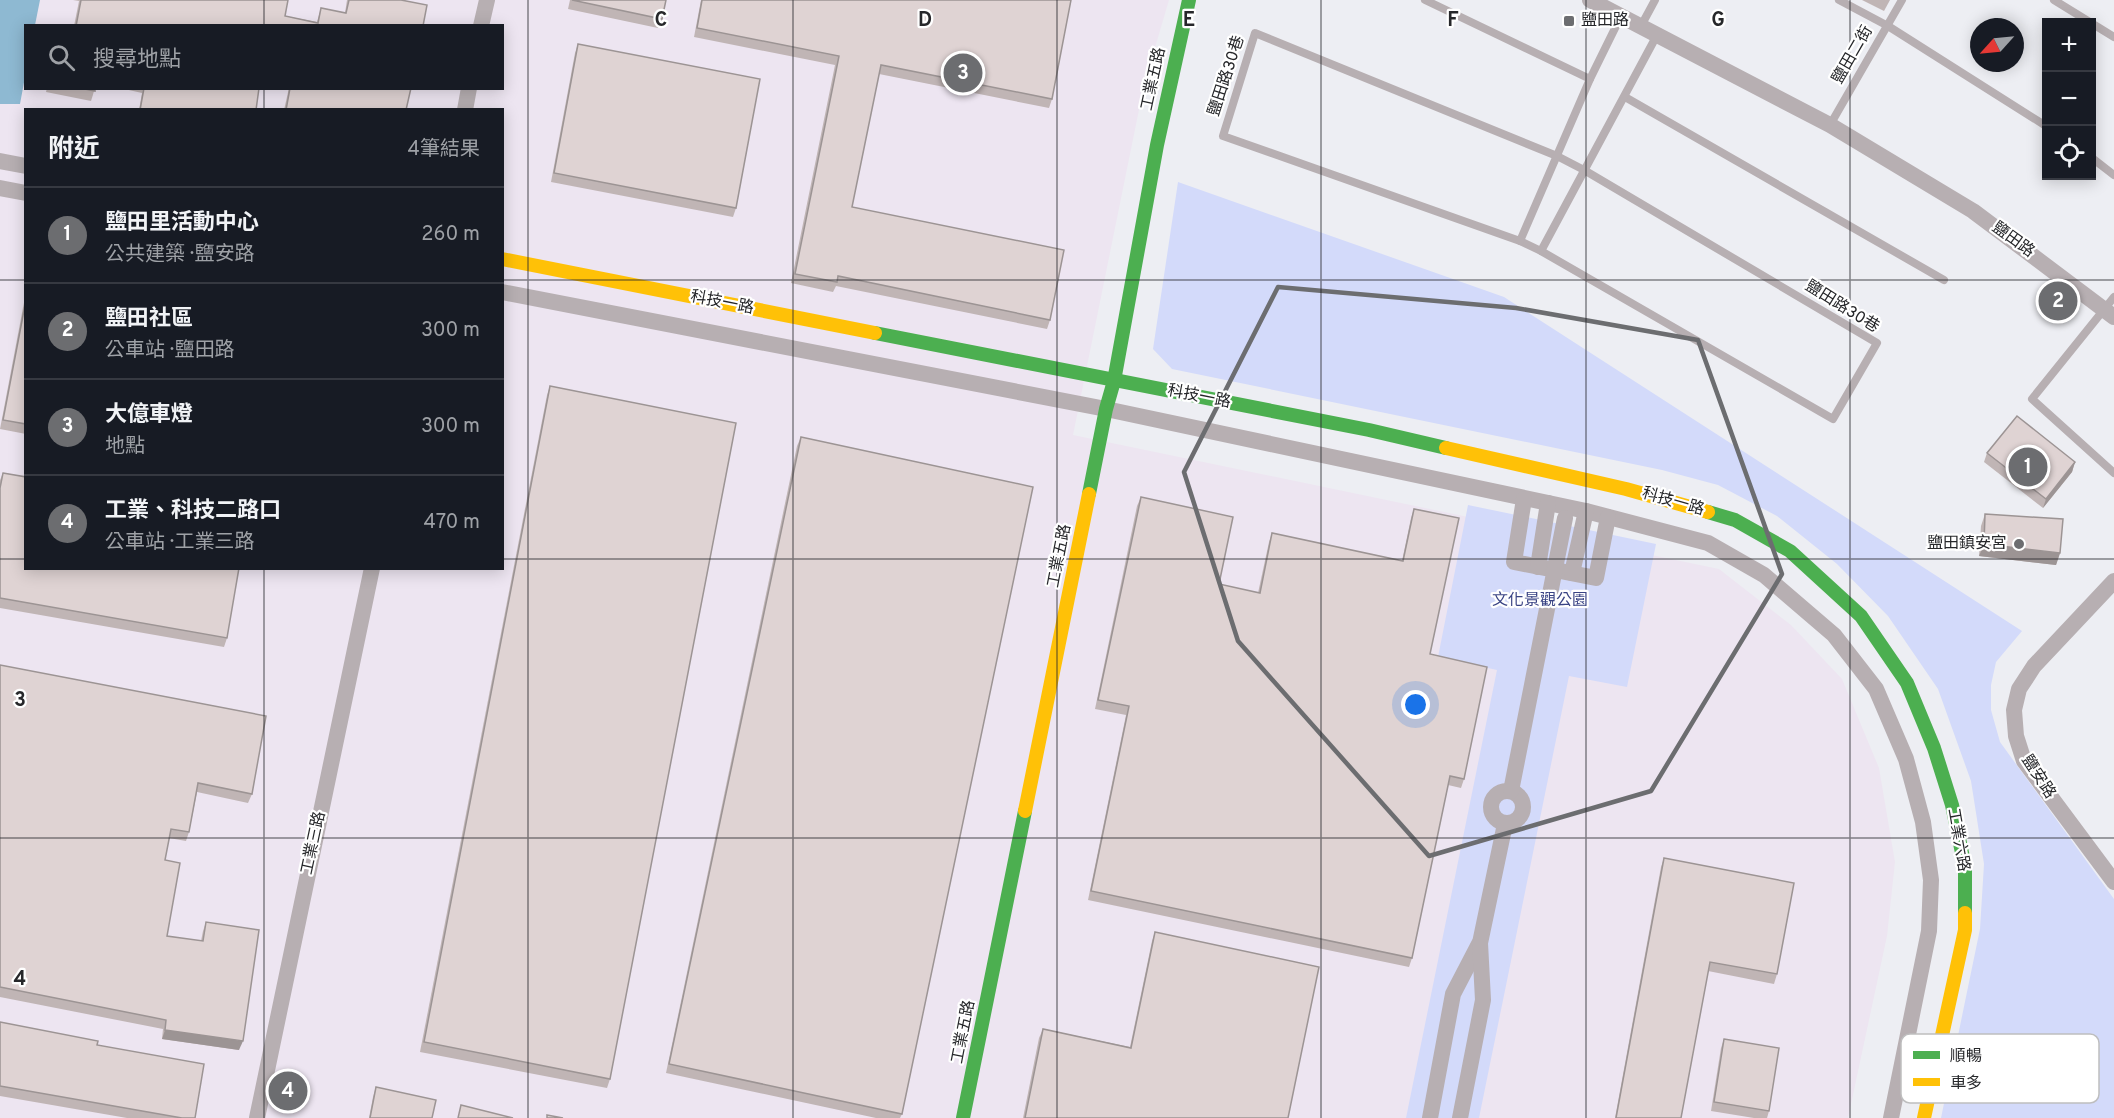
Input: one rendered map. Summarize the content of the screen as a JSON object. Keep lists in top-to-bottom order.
{
  "streets": {
    "street": [
      "工業五路",
      "鹽田路",
      "科技一路",
      "鹽安路",
      "工業六路",
      "工業三路"
    ],
    "lane": ["鹽田二街", "鹽田路30巷"]
  },
  "crossings": [
    ["鹽田二街", "鹽田路"],
    ["工業五路", "科技一路"],
    ["科技一路", "工業六路"]
  ],
  "parks": ["文化景觀公園"],
  "places": {
    "transit": ["鹽田路"],
    "other": ["鹽田鎮安宮"]
  },
  "legend": ["順暢", "車多"],
  "north": "bottom left",
  "page": {
    "map_buttons": ["+", "−"],
    "search": "搜尋地點",
    "pins": [
      "3",
      "2",
      "1",
      "4"
    ],
    "heading": ["附近", "4筆結果"],
    "list": [
      {
        "mark": "1",
        "name": "鹽田里活動中心",
        "note": "公共建築 · 鹽安路",
        "value": "260 m"
      },
      {
        "mark": "2",
        "name": "鹽田社區",
        "note": "公車站 · 鹽田路",
        "value": "300 m"
      },
      {
        "mark": "3",
        "name": "大億車燈",
        "note": "地點",
        "value": "300 m"
      },
      {
        "mark": "4",
        "name": "工業、科技二路口",
        "note": "公車站 · 工業三路",
        "value": "470 m"
      }
    ]
  },
  "grid": {
    "columns": [
      "C",
      "D",
      "E",
      "F",
      "G"
    ],
    "rows": ["3", "4"]
  }
}
